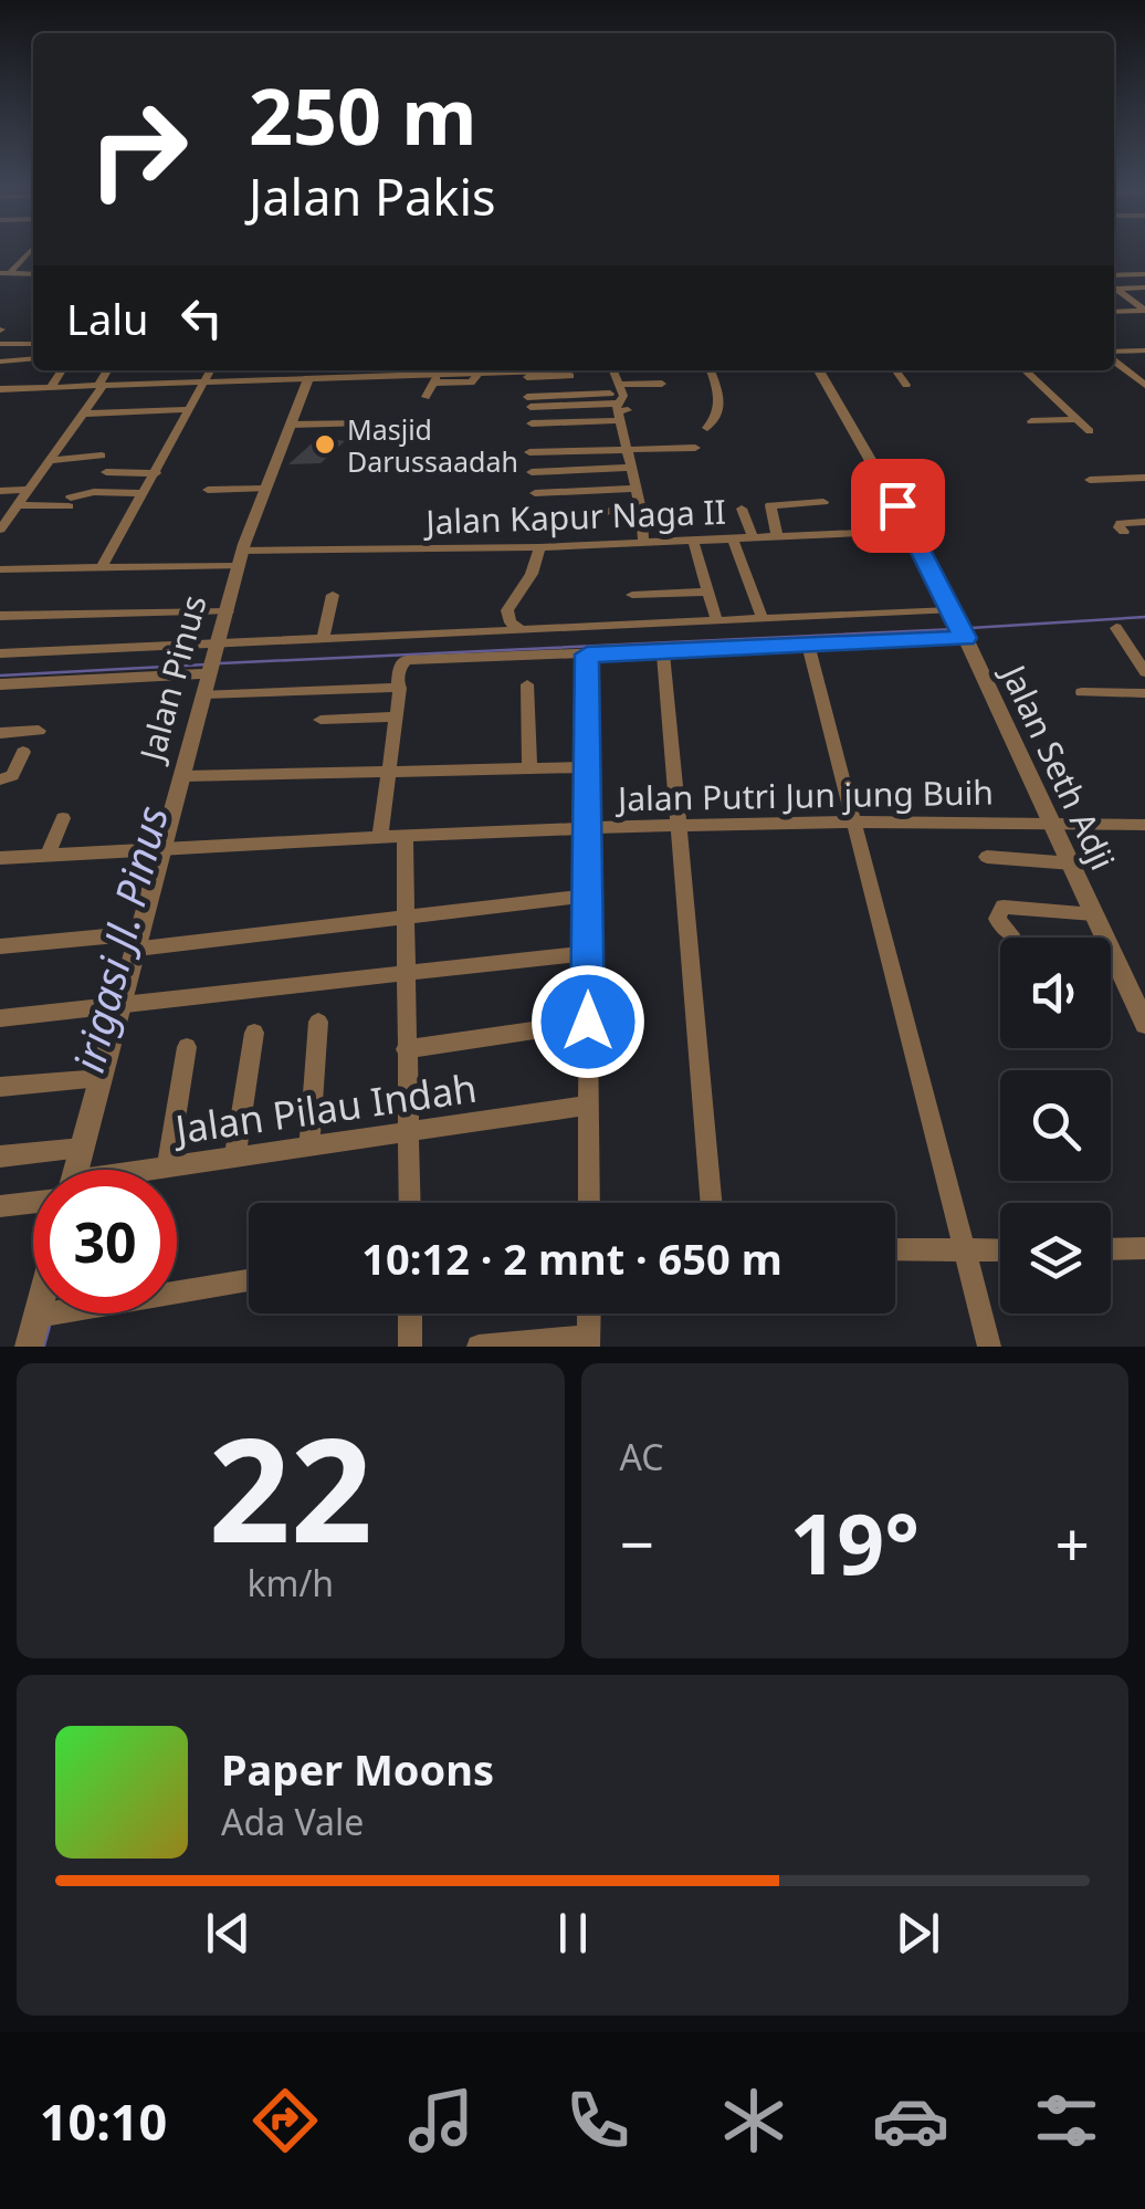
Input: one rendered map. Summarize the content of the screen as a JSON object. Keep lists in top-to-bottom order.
{
  "streets": {
    "street": [
      "Jalan Kapur Naga II",
      "Jalan Pinus",
      "Jalan Seth Adji",
      "Jalan Putri Jun jung Buih",
      "Jalan Pilau Indah"
    ]
  },
  "crossings": [
    ["Jalan Kapur Naga II", "Jalan Pinus"],
    ["Jalan Kapur Naga II", "Jalan Seth Adji"],
    ["Jalan Pinus", "Jalan Putri Jun jung Buih"],
    ["Jalan Seth Adji", "Jalan Putri Jun jung Buih"]
  ],
  "water": ["irigasi Jl. Pinus"],
  "places": ["Masjid Darussaadah"],
  "page": {
    "turn": ["250 m", "Jalan Pakis"],
    "then": "Lalu",
    "limit": "30",
    "trip": "10:12 · 2 mnt · 650 m",
    "tile": [
      ["22", "km/h"],
      "AC"
    ],
    "heat": ["−", "19°", "+"],
    "song": ["Paper Moons", "Ada Vale"],
    "tabs": "10:10"
  }
}
